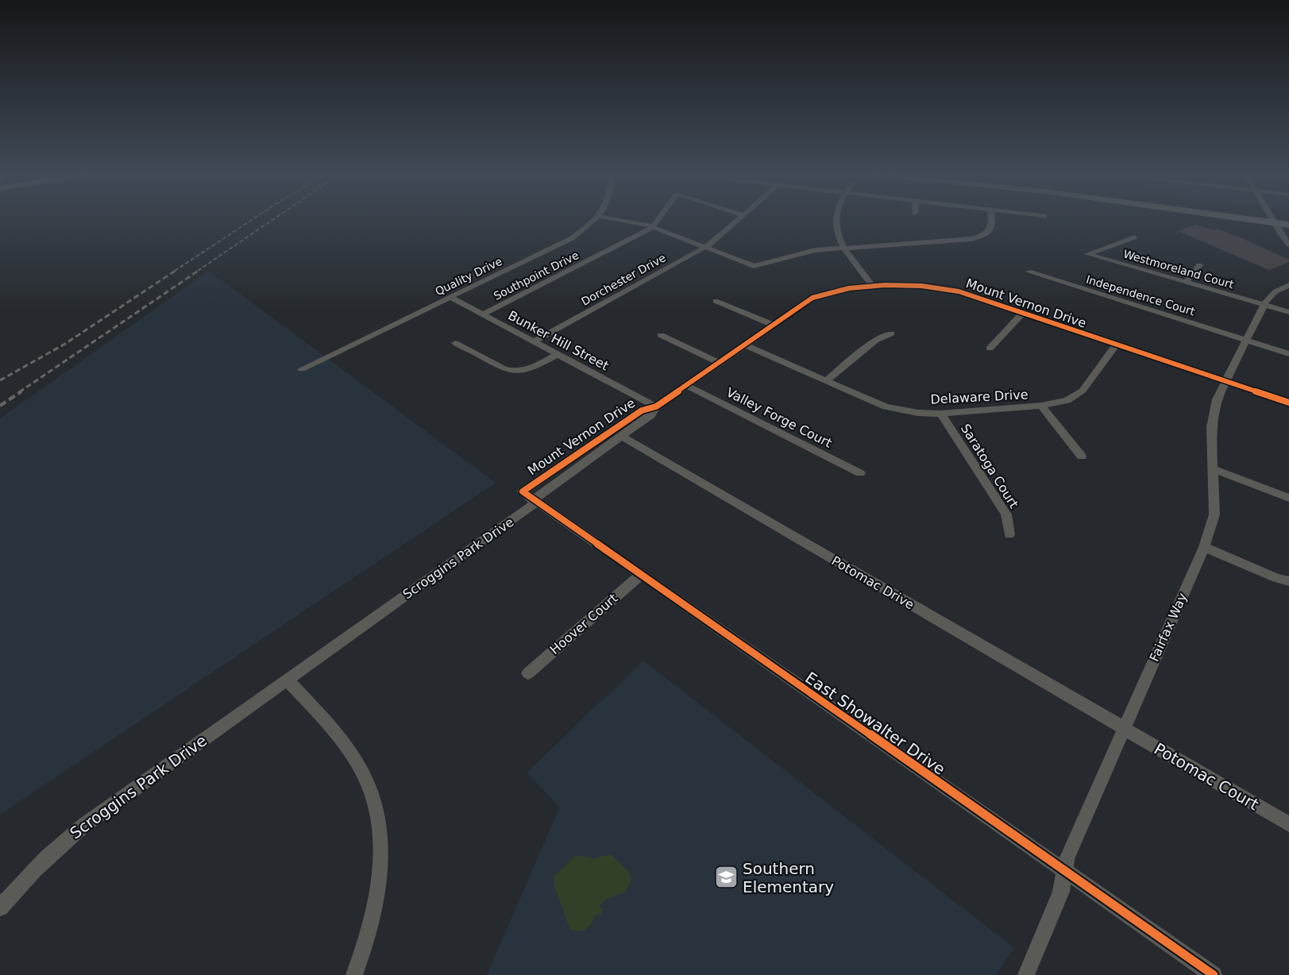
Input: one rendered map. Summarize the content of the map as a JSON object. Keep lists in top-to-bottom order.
{
  "streets": {
    "street": [
      "Westmoreland Court",
      "Southpoint Drive",
      "Quality Drive",
      "Dorchester Drive",
      "Independence Court",
      "Mount Vernon Drive",
      "Bunker Hill Street",
      "Delaware Drive",
      "Valley Forge Court",
      "Saratoga Court",
      "Scroggins Park Drive",
      "Potomac Drive",
      "Hoover Court",
      "Fairfax Way",
      "East Showalter Drive",
      "Potomac Court"
    ]
  },
  "crossings": [
    ["Westmoreland Court", "Fairfax Way"],
    ["Southpoint Drive", "Bunker Hill Street"],
    ["Quality Drive", "Bunker Hill Street"],
    ["Dorchester Drive", "Bunker Hill Street"],
    ["Independence Court", "Fairfax Way"],
    ["Mount Vernon Drive", "Bunker Hill Street"],
    ["Mount Vernon Drive", "Delaware Drive"],
    ["Mount Vernon Drive", "Valley Forge Court"],
    ["Mount Vernon Drive", "Scroggins Park Drive"],
    ["Mount Vernon Drive", "Potomac Drive"],
    ["Mount Vernon Drive", "Fairfax Way"],
    ["Mount Vernon Drive", "East Showalter Drive"],
    ["Delaware Drive", "Saratoga Court"],
    ["Scroggins Park Drive", "East Showalter Drive"],
    ["Potomac Drive", "Fairfax Way"],
    ["Potomac Drive", "Potomac Court"],
    ["Hoover Court", "East Showalter Drive"],
    ["Fairfax Way", "East Showalter Drive"],
    ["Fairfax Way", "Potomac Court"]
  ],
  "places": {
    "school or university": ["Southern Elementary"]
  }
}
